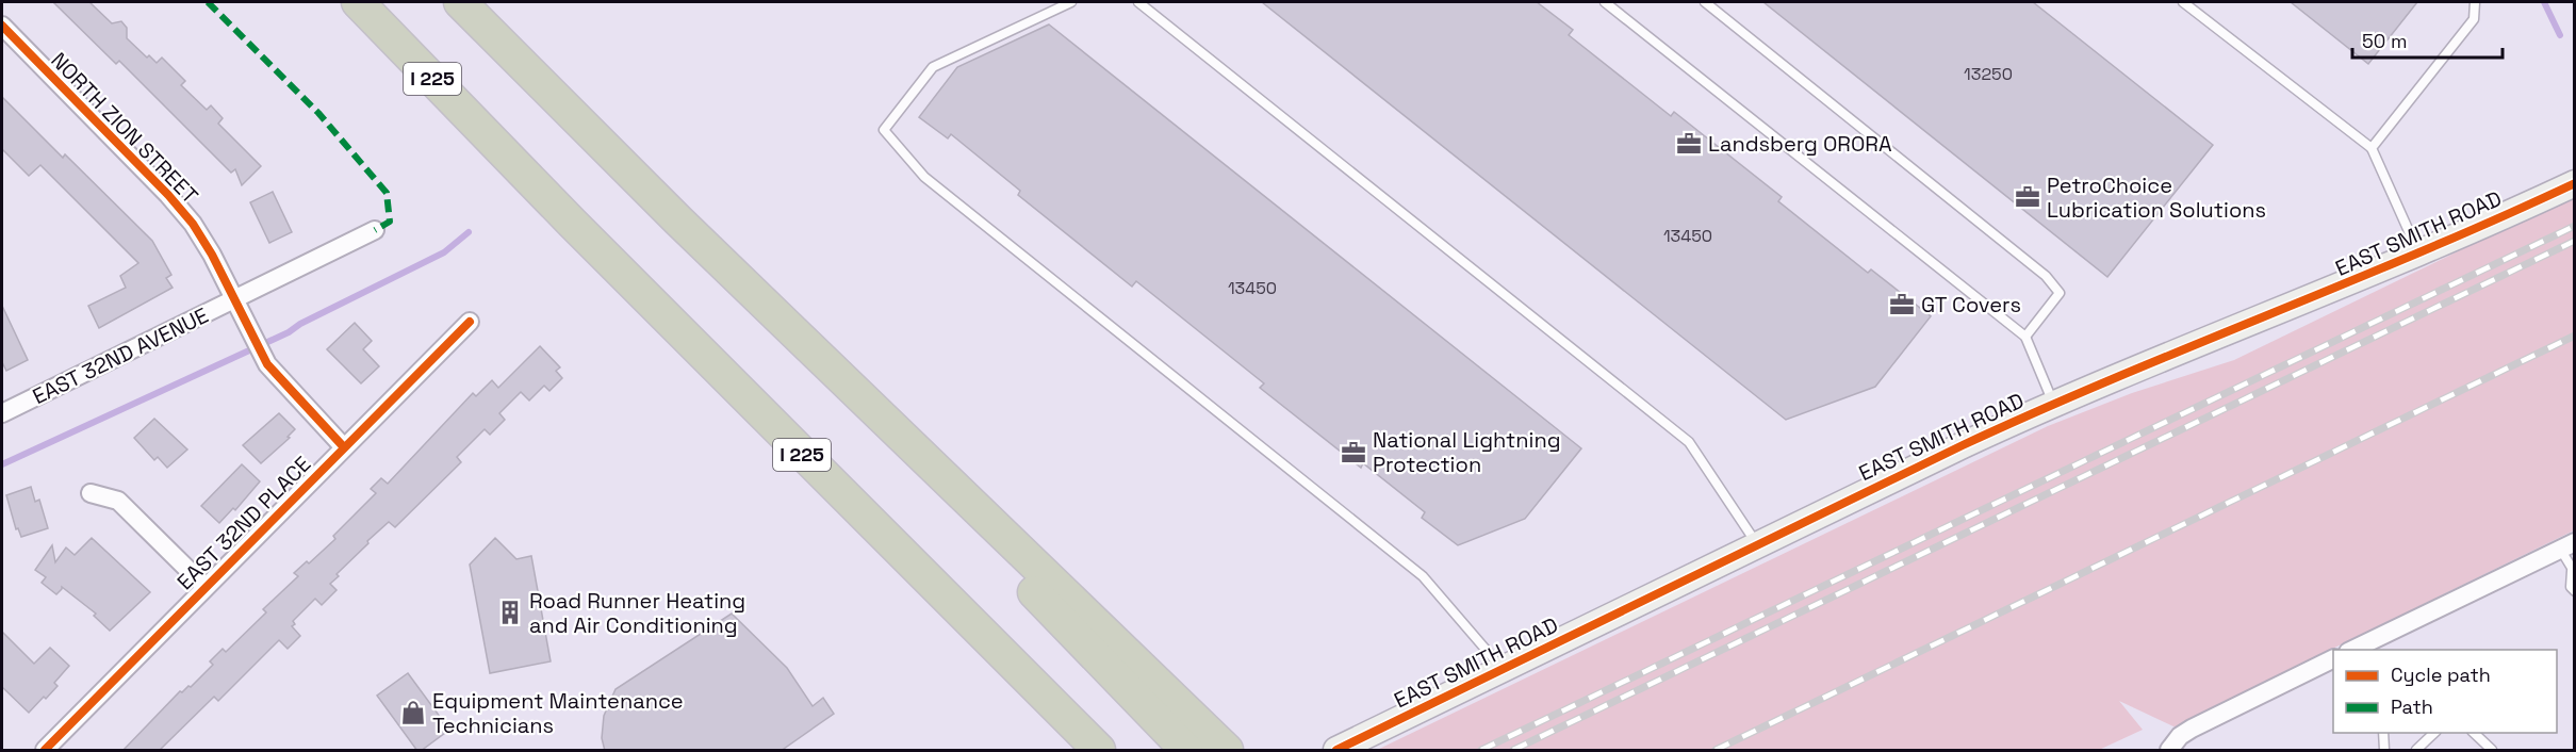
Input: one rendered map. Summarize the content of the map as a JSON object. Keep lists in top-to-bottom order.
{
  "streets": {
    "highway": ["I 225"],
    "street": [
      "NORTH ZION STREET",
      "EAST SMITH ROAD",
      "EAST 32ND AVENUE",
      "EAST 32ND PLACE"
    ]
  },
  "crossings": [
    ["NORTH ZION STREET", "EAST 32ND AVENUE"],
    ["NORTH ZION STREET", "EAST 32ND PLACE"]
  ],
  "places": {
    "office": [
      "Landsberg ORORA",
      "PetroChoice Lubrication Solutions",
      "GT Covers",
      "National Lightning Protection"
    ],
    "building": ["Road Runner Heating and Air Conditioning"],
    "shop": ["Equipment Maintenance Technicians"]
  },
  "house_numbers": ["13250", "13450", "13450"],
  "legend": ["Cycle path", "Path"],
  "scale_bar": "50 m"
}
